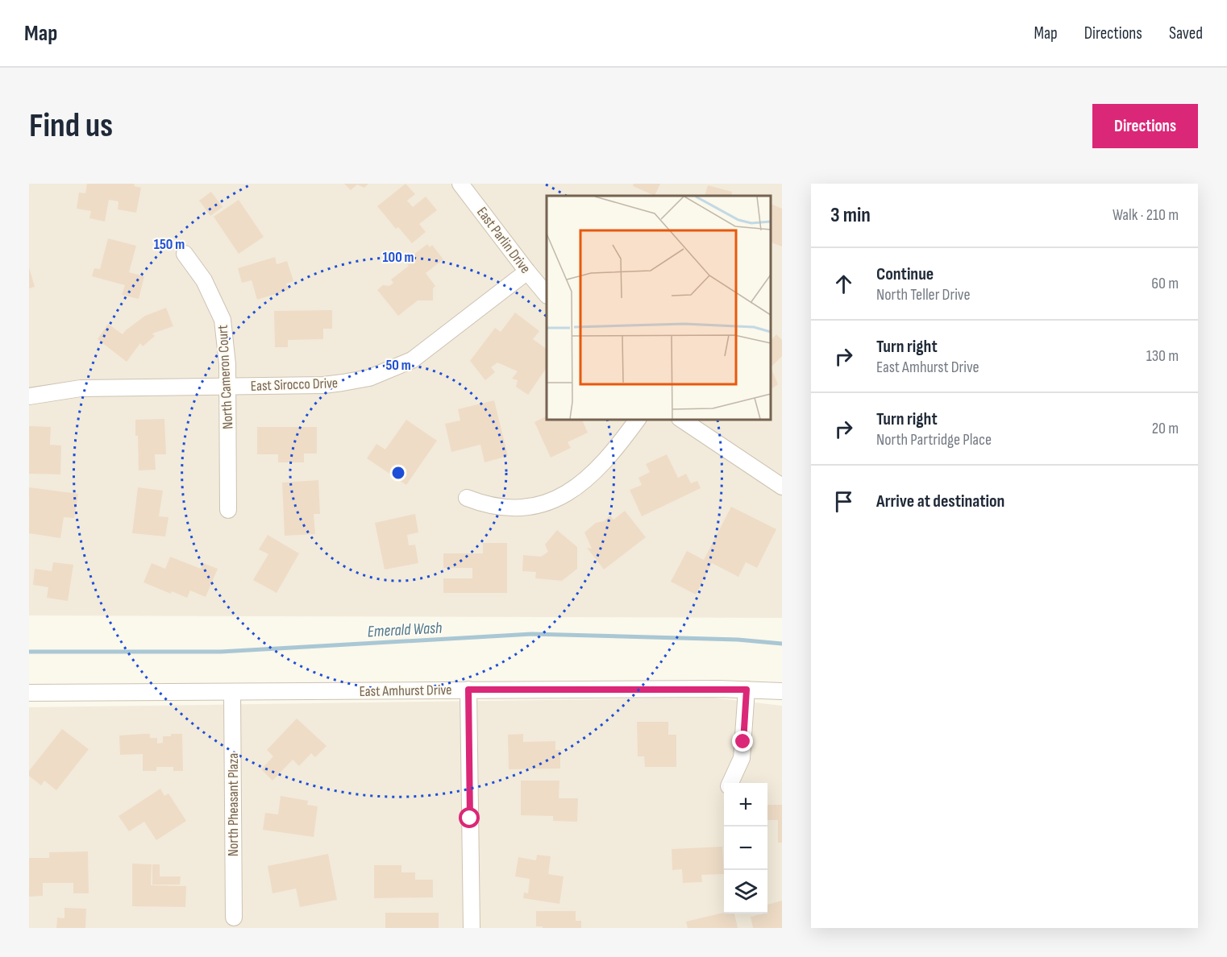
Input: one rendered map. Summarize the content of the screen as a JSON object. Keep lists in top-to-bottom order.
{
  "streets": {
    "street": [
      "East Parlin Drive",
      "North Cameron Court",
      "East Sirocco Drive",
      "East Amhurst Drive",
      "North Pheasant Plaza"
    ]
  },
  "crossings": [
    ["East Parlin Drive", "East Sirocco Drive"],
    ["North Cameron Court", "East Sirocco Drive"],
    ["East Amhurst Drive", "North Pheasant Plaza"]
  ],
  "water": ["Emerald Wash"],
  "page": {
    "header": "Map",
    "nav": ["Map", "Directions", "Saved"],
    "buttons": "Directions",
    "title": "Find us",
    "heading": ["3 min", "Walk · 210 m"],
    "list": [
      ["Continue", "North Teller Drive", "60 m"],
      ["Turn right", "East Amhurst Drive", "130 m"],
      ["Turn right", "North Partridge Place", "20 m"],
      "Arrive at destination"
    ],
    "map_buttons": ["+", "−"]
  },
  "rings": ["150 m", "100 m", "50 m"]
}
